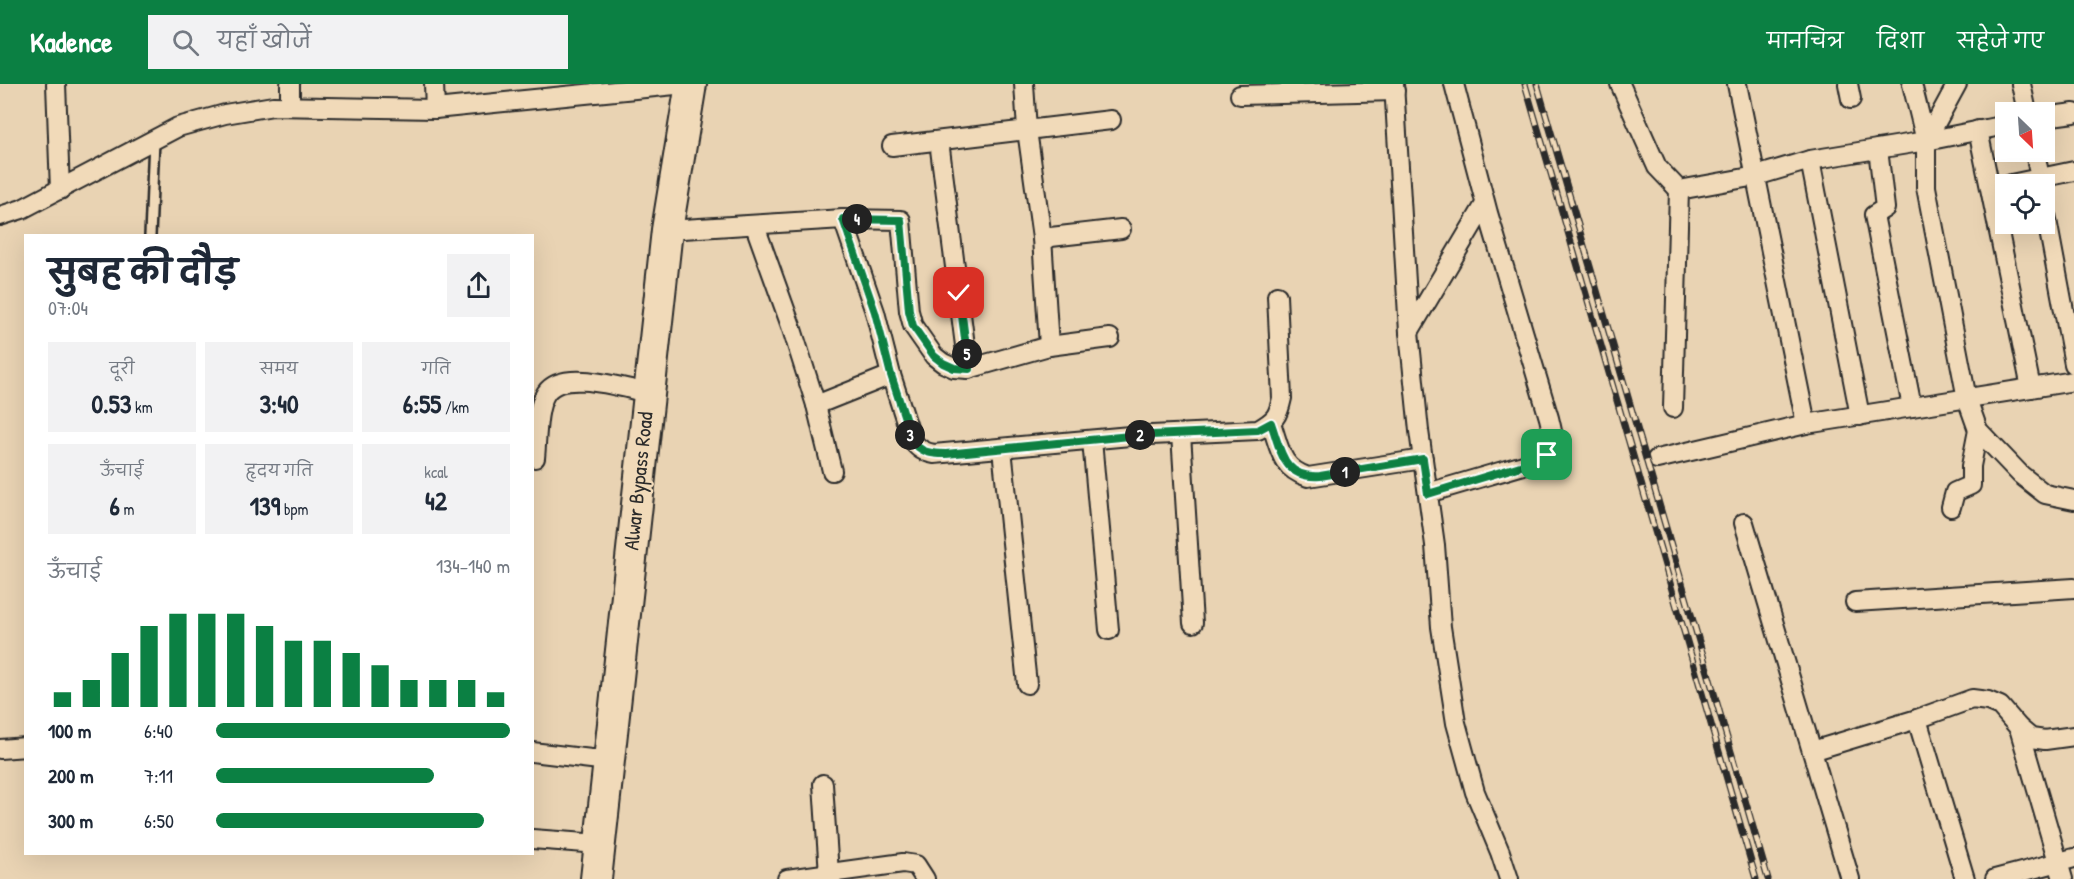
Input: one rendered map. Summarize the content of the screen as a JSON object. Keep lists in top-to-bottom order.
{
  "streets": {
    "highway": ["Alwar Bypass Road"]
  },
  "north": "bottom right",
  "page": {
    "header": "Kadence",
    "search": "यहाँ खोजें",
    "nav": ["मानचित्र", "दिशा", "सहेजे गए"],
    "pins": [
      "4",
      "5",
      "2",
      "3",
      "1"
    ],
    "heading": ["सुबह की दौड़", "07:04"],
    "stats": [
      ["दूरी", "0.53 km"],
      ["समय", "3:40"],
      ["गति", "6:55 /km"],
      ["ऊँचाई", "6 m"],
      ["हृदय गति", "139 bpm"],
      ["kcal", "42"]
    ],
    "chart": ["ऊँचाई", "134–140 m"],
    "list": [
      {
        "name": "100 m",
        "note": "6:40"
      },
      {
        "name": "200 m",
        "note": "7:11"
      },
      {
        "name": "300 m",
        "note": "6:50"
      }
    ]
  }
}
